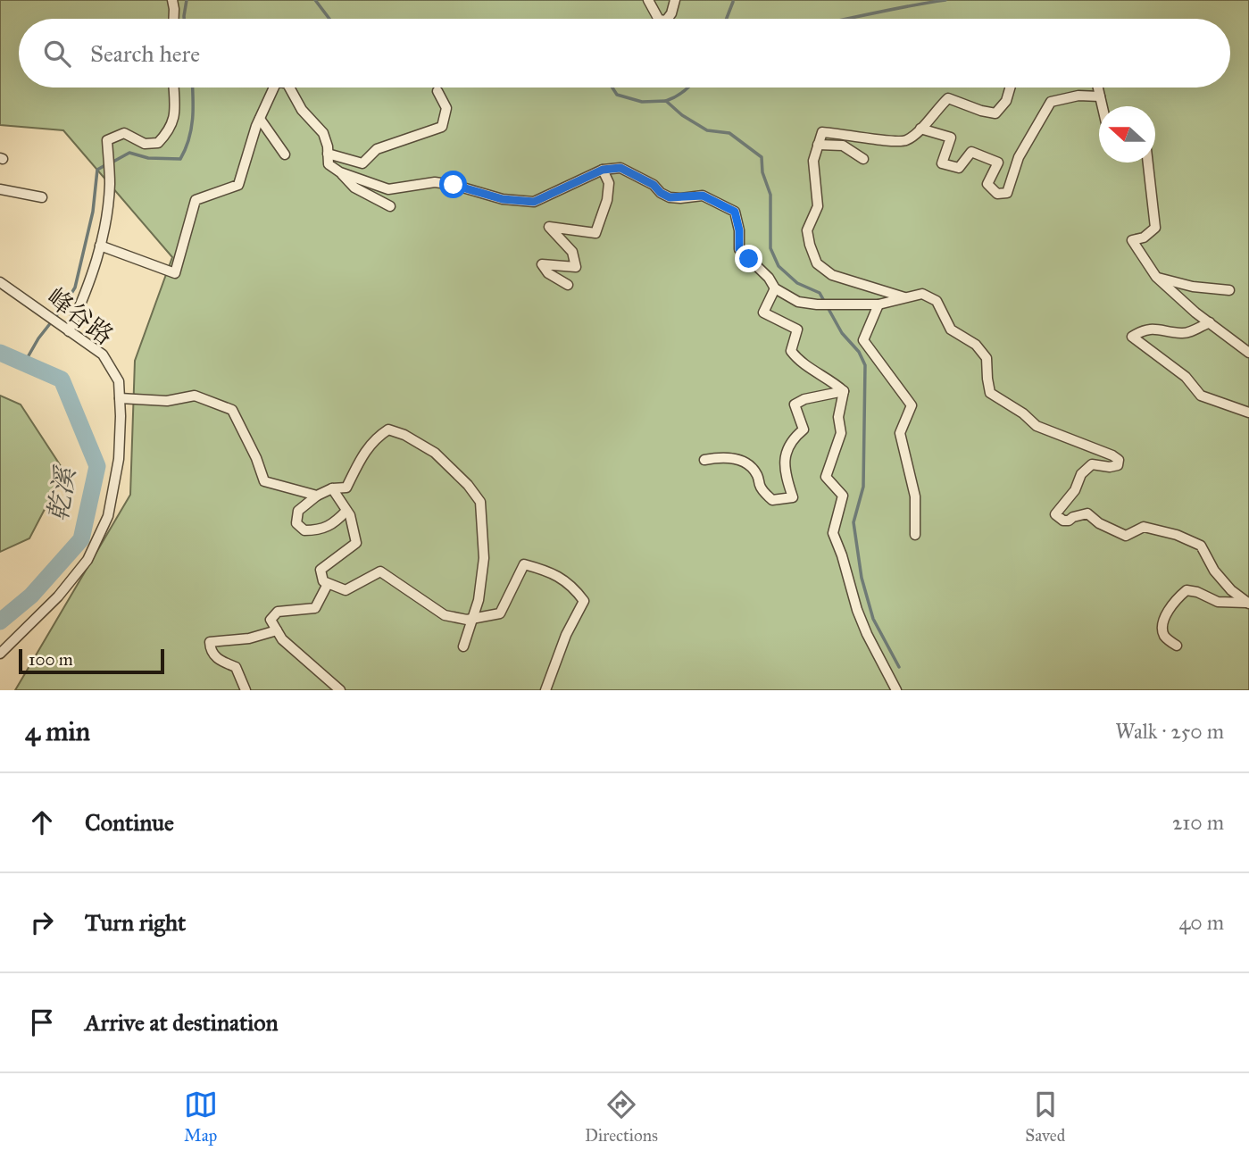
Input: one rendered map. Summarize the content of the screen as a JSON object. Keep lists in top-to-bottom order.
{
  "streets": {
    "street": ["峰谷路"]
  },
  "water": ["乾溪"],
  "scale_bar": "100 m",
  "north": "left",
  "page": {
    "search": "Search here",
    "scale": "100 m",
    "heading": ["4 min", "Walk · 250 m"],
    "list": [
      ["Continue", "210 m"],
      ["Turn right", "40 m"],
      "Arrive at destination"
    ],
    "nav": ["Map", "Directions", "Saved"]
  }
}
